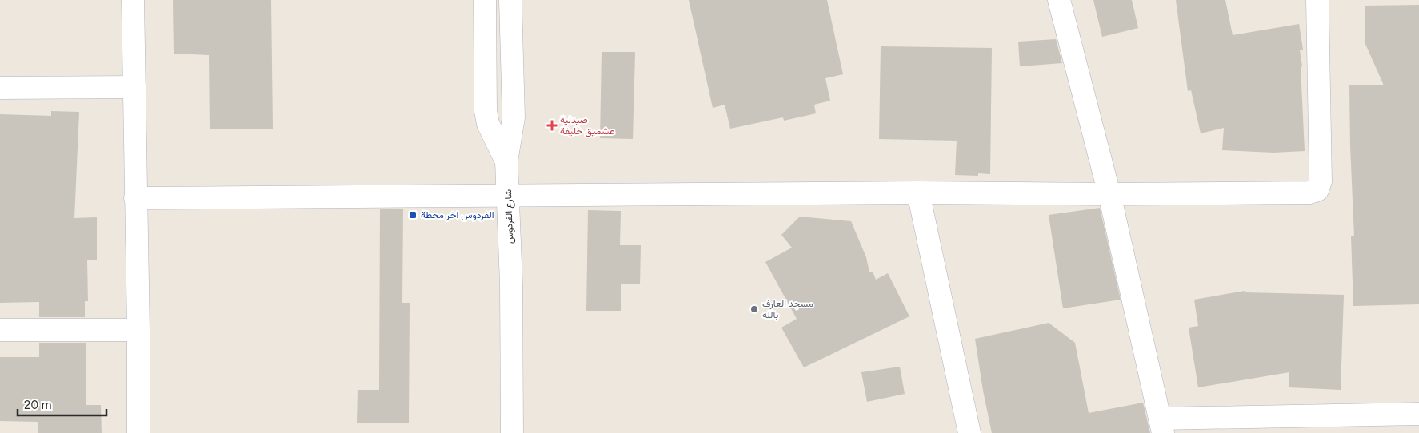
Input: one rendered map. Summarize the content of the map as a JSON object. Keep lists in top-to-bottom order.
{
  "streets": {
    "street": ["شارع الفردوس"]
  },
  "places": {
    "health": ["صيدلية عشميق خليفة"],
    "transit": ["الفردوس اخر محطة"],
    "other": ["مسجد العارف بالله"]
  },
  "scale_bar": "20 m"
}
